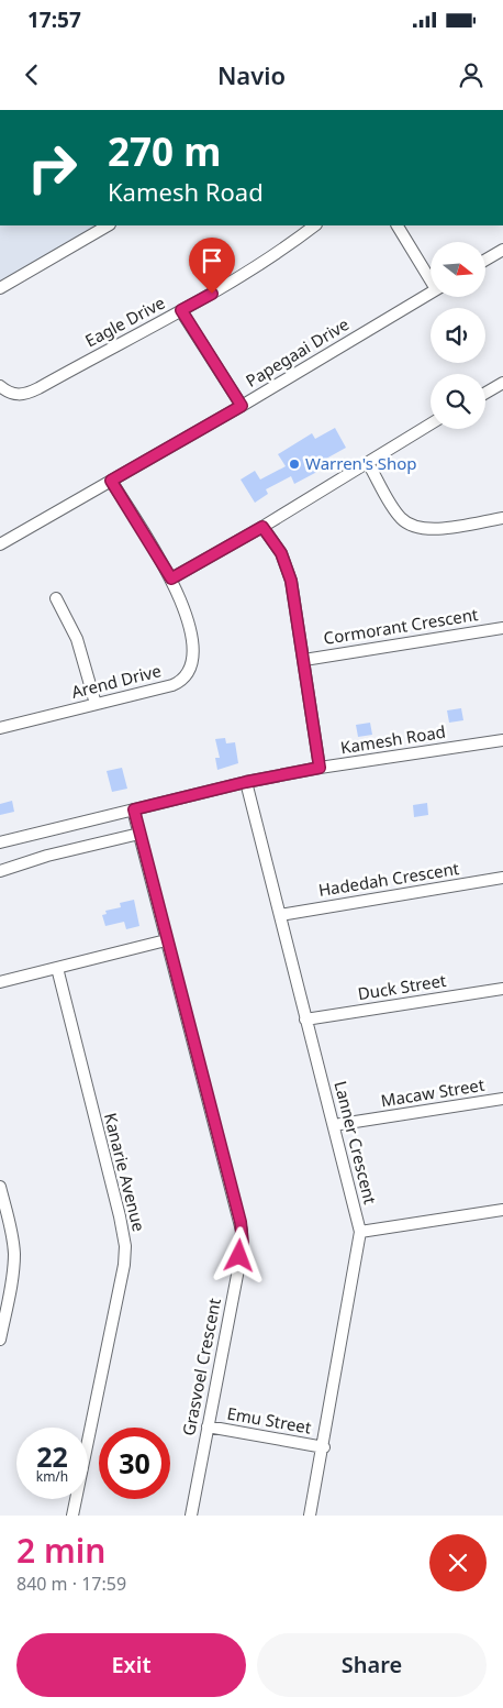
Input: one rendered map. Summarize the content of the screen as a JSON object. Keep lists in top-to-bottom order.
{
  "streets": {
    "street": [
      "Eagle Drive",
      "Papegaai Drive",
      "Cormorant Crescent",
      "Arend Drive",
      "Kamesh Road",
      "Hadedah Crescent",
      "Duck Street",
      "Macaw Street",
      "Lanner Crescent",
      "Kanarie Avenue",
      "Grasvoel Crescent",
      "Emu Street"
    ]
  },
  "crossings": [
    ["Papegaai Drive", "Arend Drive"],
    ["Kamesh Road", "Lanner Crescent"],
    ["Kamesh Road", "Grasvoel Crescent"],
    ["Hadedah Crescent", "Lanner Crescent"],
    ["Duck Street", "Lanner Crescent"],
    ["Macaw Street", "Lanner Crescent"],
    ["Lanner Crescent", "Emu Street"],
    ["Grasvoel Crescent", "Emu Street"]
  ],
  "places": ["Warren's Shop"],
  "north": "right",
  "page": {
    "status": "17:57",
    "header": "Navio",
    "turn": ["270 m", "Kamesh Road"],
    "speed": "22 km/h",
    "limit": "30",
    "heading": ["2 min", "840 m · 17:59"],
    "buttons": ["Exit", "Share"]
  }
}
